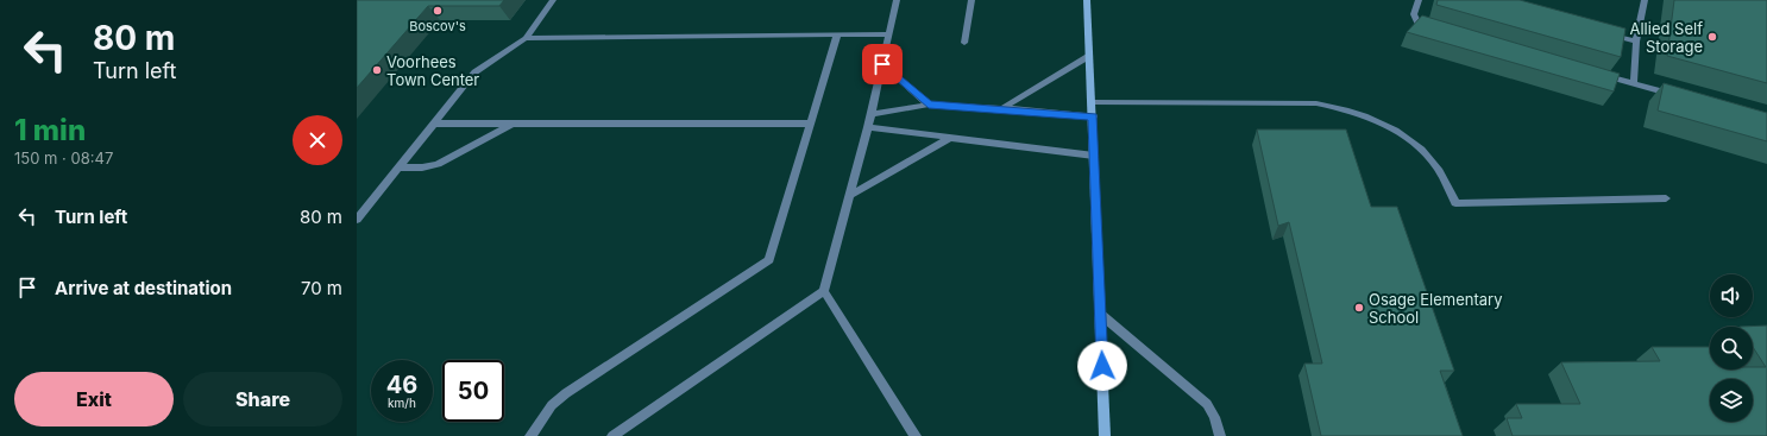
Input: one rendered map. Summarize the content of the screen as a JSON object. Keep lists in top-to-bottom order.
{
  "places": [
    "Boscov's",
    "Allied Self Storage",
    "Voorhees Town Center",
    "Osage Elementary School"
  ],
  "page": {
    "turn": ["80 m", "Turn left"],
    "heading": ["1 min", "150 m · 08:47"],
    "list": [
      {
        "name": "Turn left",
        "value": "80 m"
      },
      {
        "name": "Arrive at destination",
        "value": "70 m"
      }
    ],
    "speed": "46 km/h",
    "limit": "50",
    "buttons": ["Exit", "Share"]
  }
}
